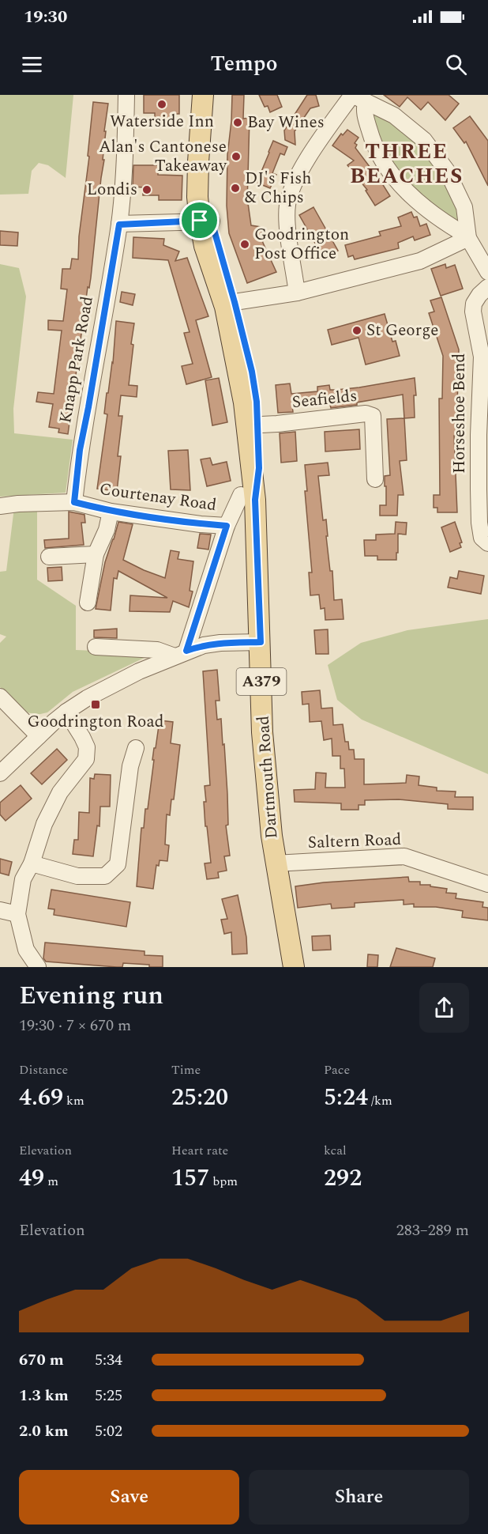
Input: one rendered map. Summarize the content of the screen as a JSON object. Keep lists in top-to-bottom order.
{
  "streets": {
    "main road": ["A379", "Dartmouth Road"],
    "street": [
      "Knapp Park Road",
      "Seafields",
      "Horseshoe Bend",
      "Courtenay Road",
      "Saltern Road"
    ]
  },
  "crossings": [
    ["Knapp Park Road", "Courtenay Road"],
    ["Seafields", "Dartmouth Road"],
    ["Dartmouth Road", "Saltern Road"]
  ],
  "districts": ["THREE BEACHES"],
  "places": {
    "other": [
      "Waterside Inn",
      "Bay Wines",
      "Alan's Cantonese Takeaway",
      "DJ's Fish & Chips",
      "Londis",
      "Goodrington Post Office",
      "St George"
    ],
    "transit": ["Goodrington Road"]
  },
  "page": {
    "status": "19:30",
    "header": "Tempo",
    "heading": ["Evening run", "19:30 · 7 × 670 m"],
    "stats": [
      ["Distance", "4.69 km"],
      ["Time", "25:20"],
      ["Pace", "5:24 /km"],
      ["Elevation", "49 m"],
      ["Heart rate", "157 bpm"],
      ["kcal", "292"]
    ],
    "chart": ["Elevation", "283–289 m"],
    "list": [
      {
        "name": "670 m",
        "note": "5:34"
      },
      {
        "name": "1.3 km",
        "note": "5:25"
      },
      {
        "name": "2.0 km",
        "note": "5:02"
      }
    ],
    "buttons": ["Save", "Share"]
  }
}
